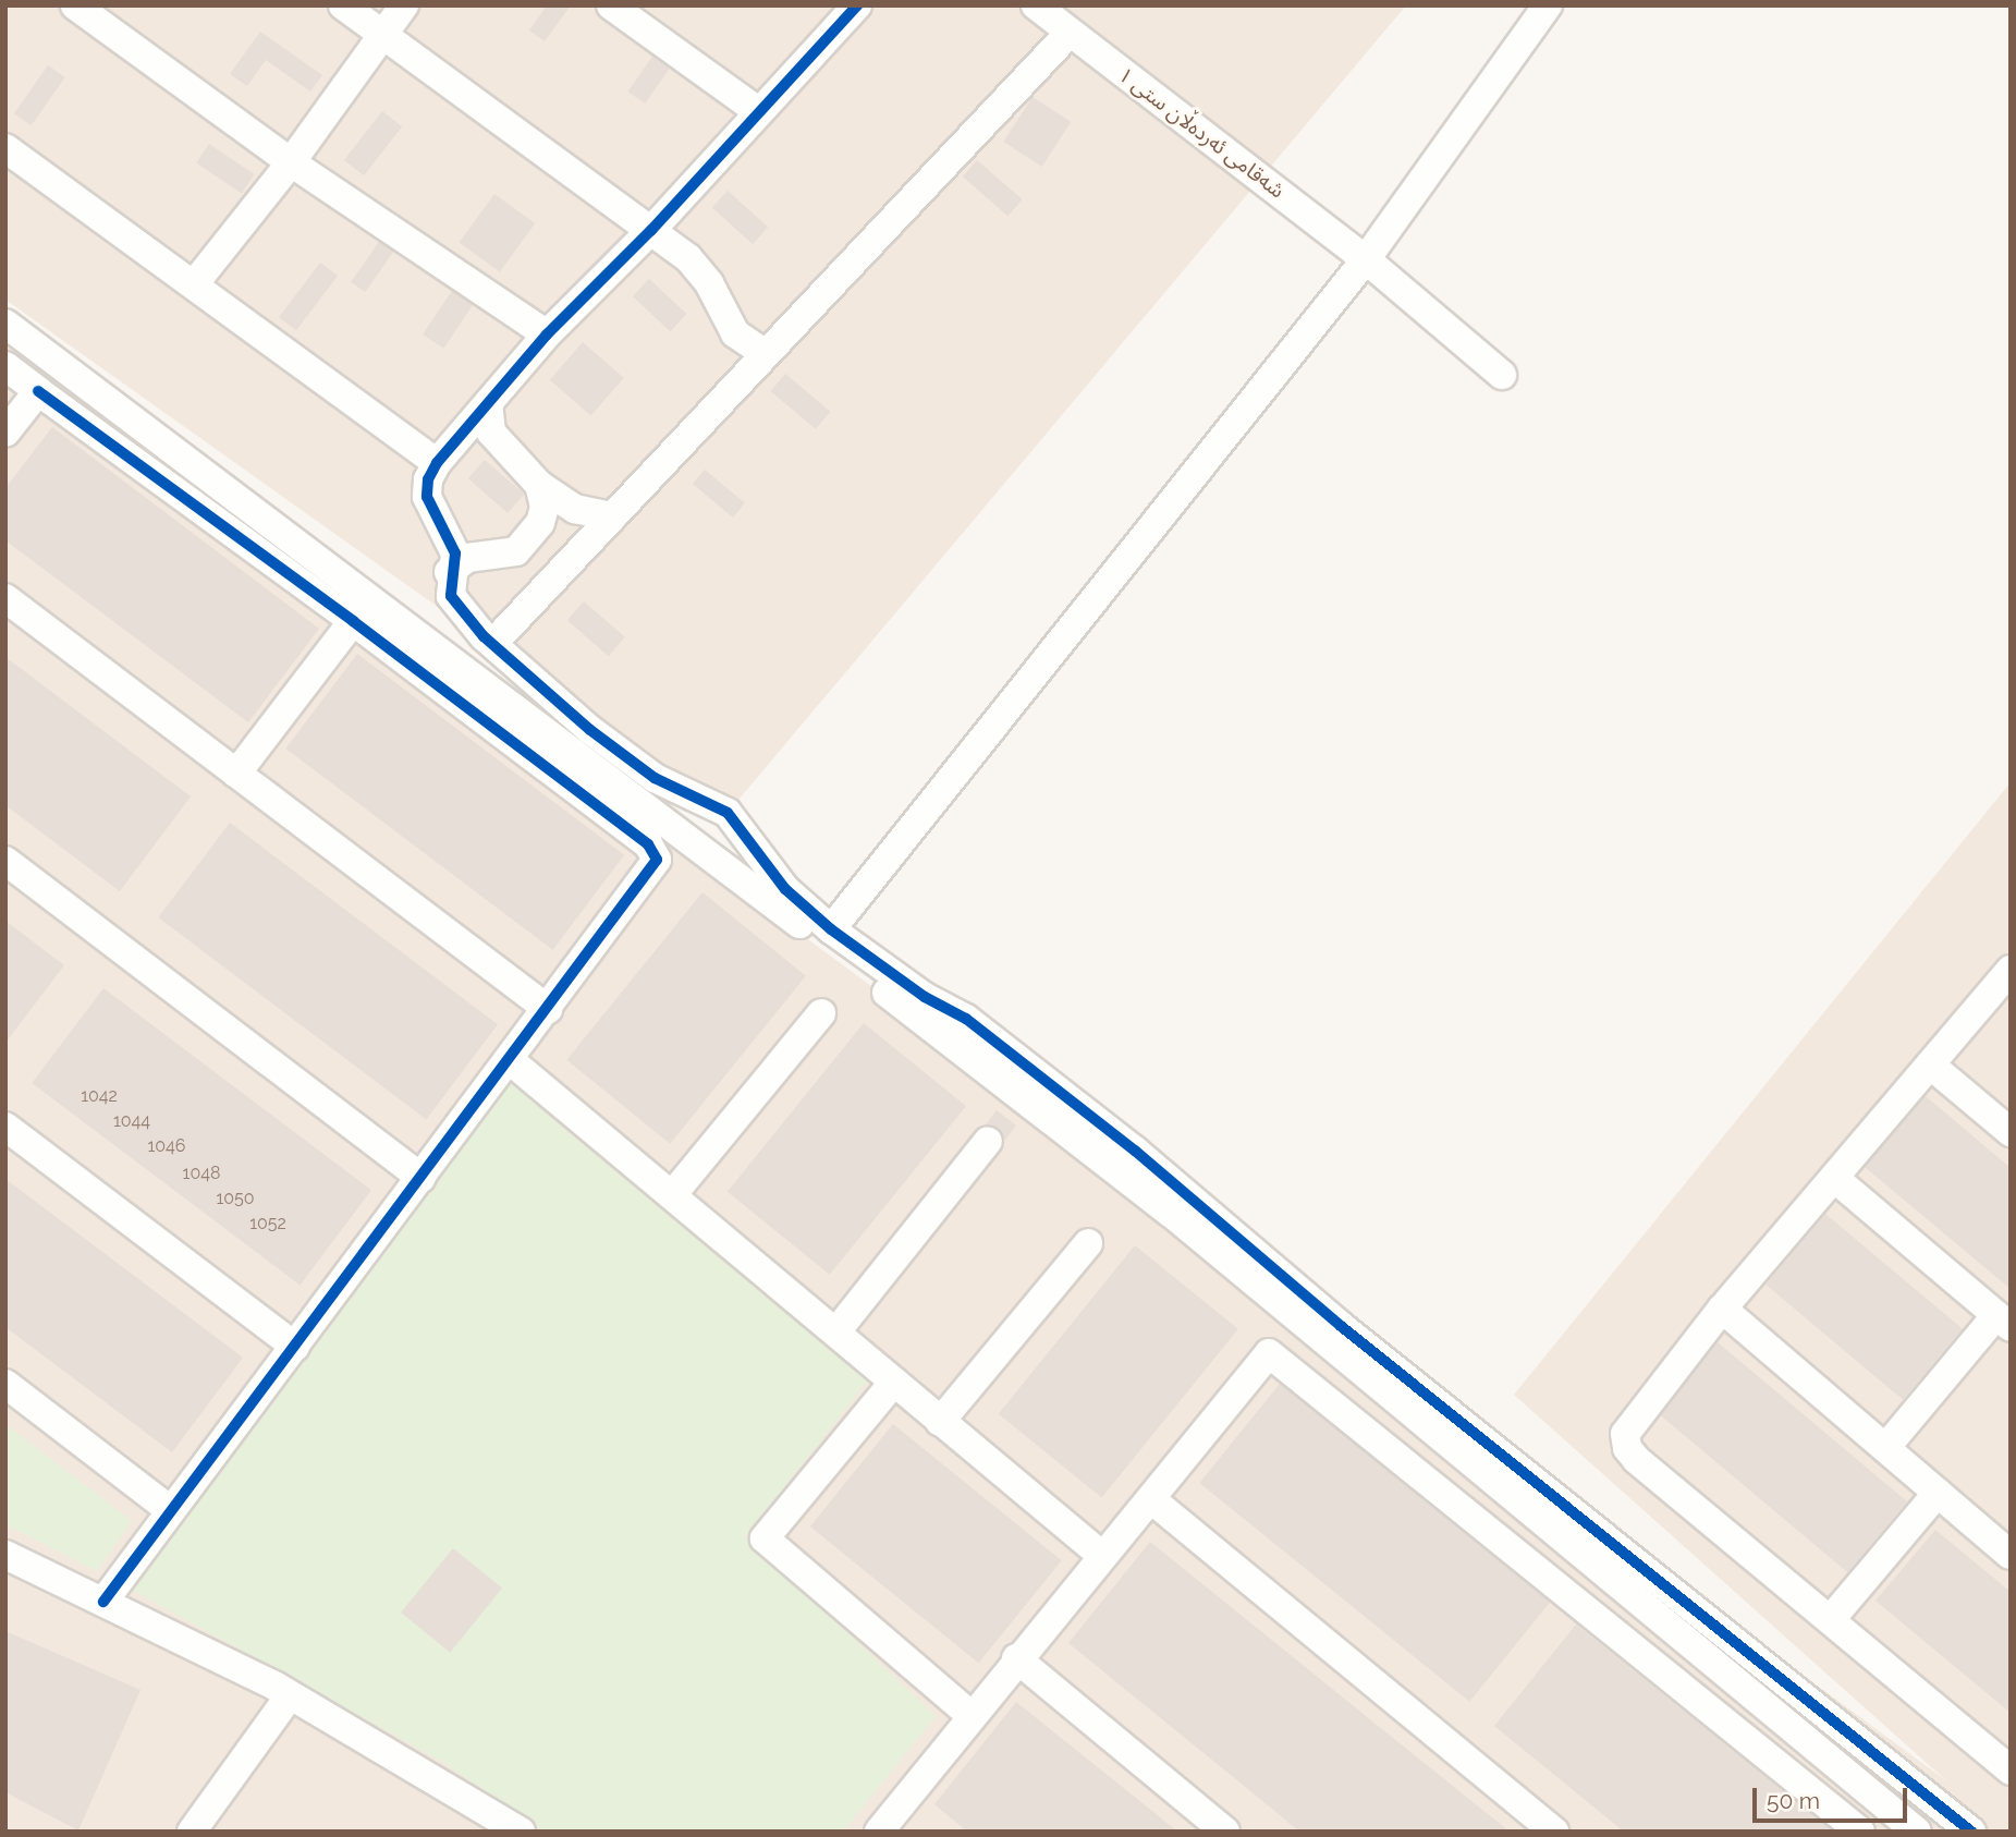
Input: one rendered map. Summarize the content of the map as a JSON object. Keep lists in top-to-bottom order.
{
  "streets": {
    "street": ["شەقامی ئەردەڵان ستی ١"]
  },
  "house_numbers": [
    "1042",
    "1044",
    "1046",
    "1048",
    "1050",
    "1052"
  ],
  "scale_bar": "50 m"
}
